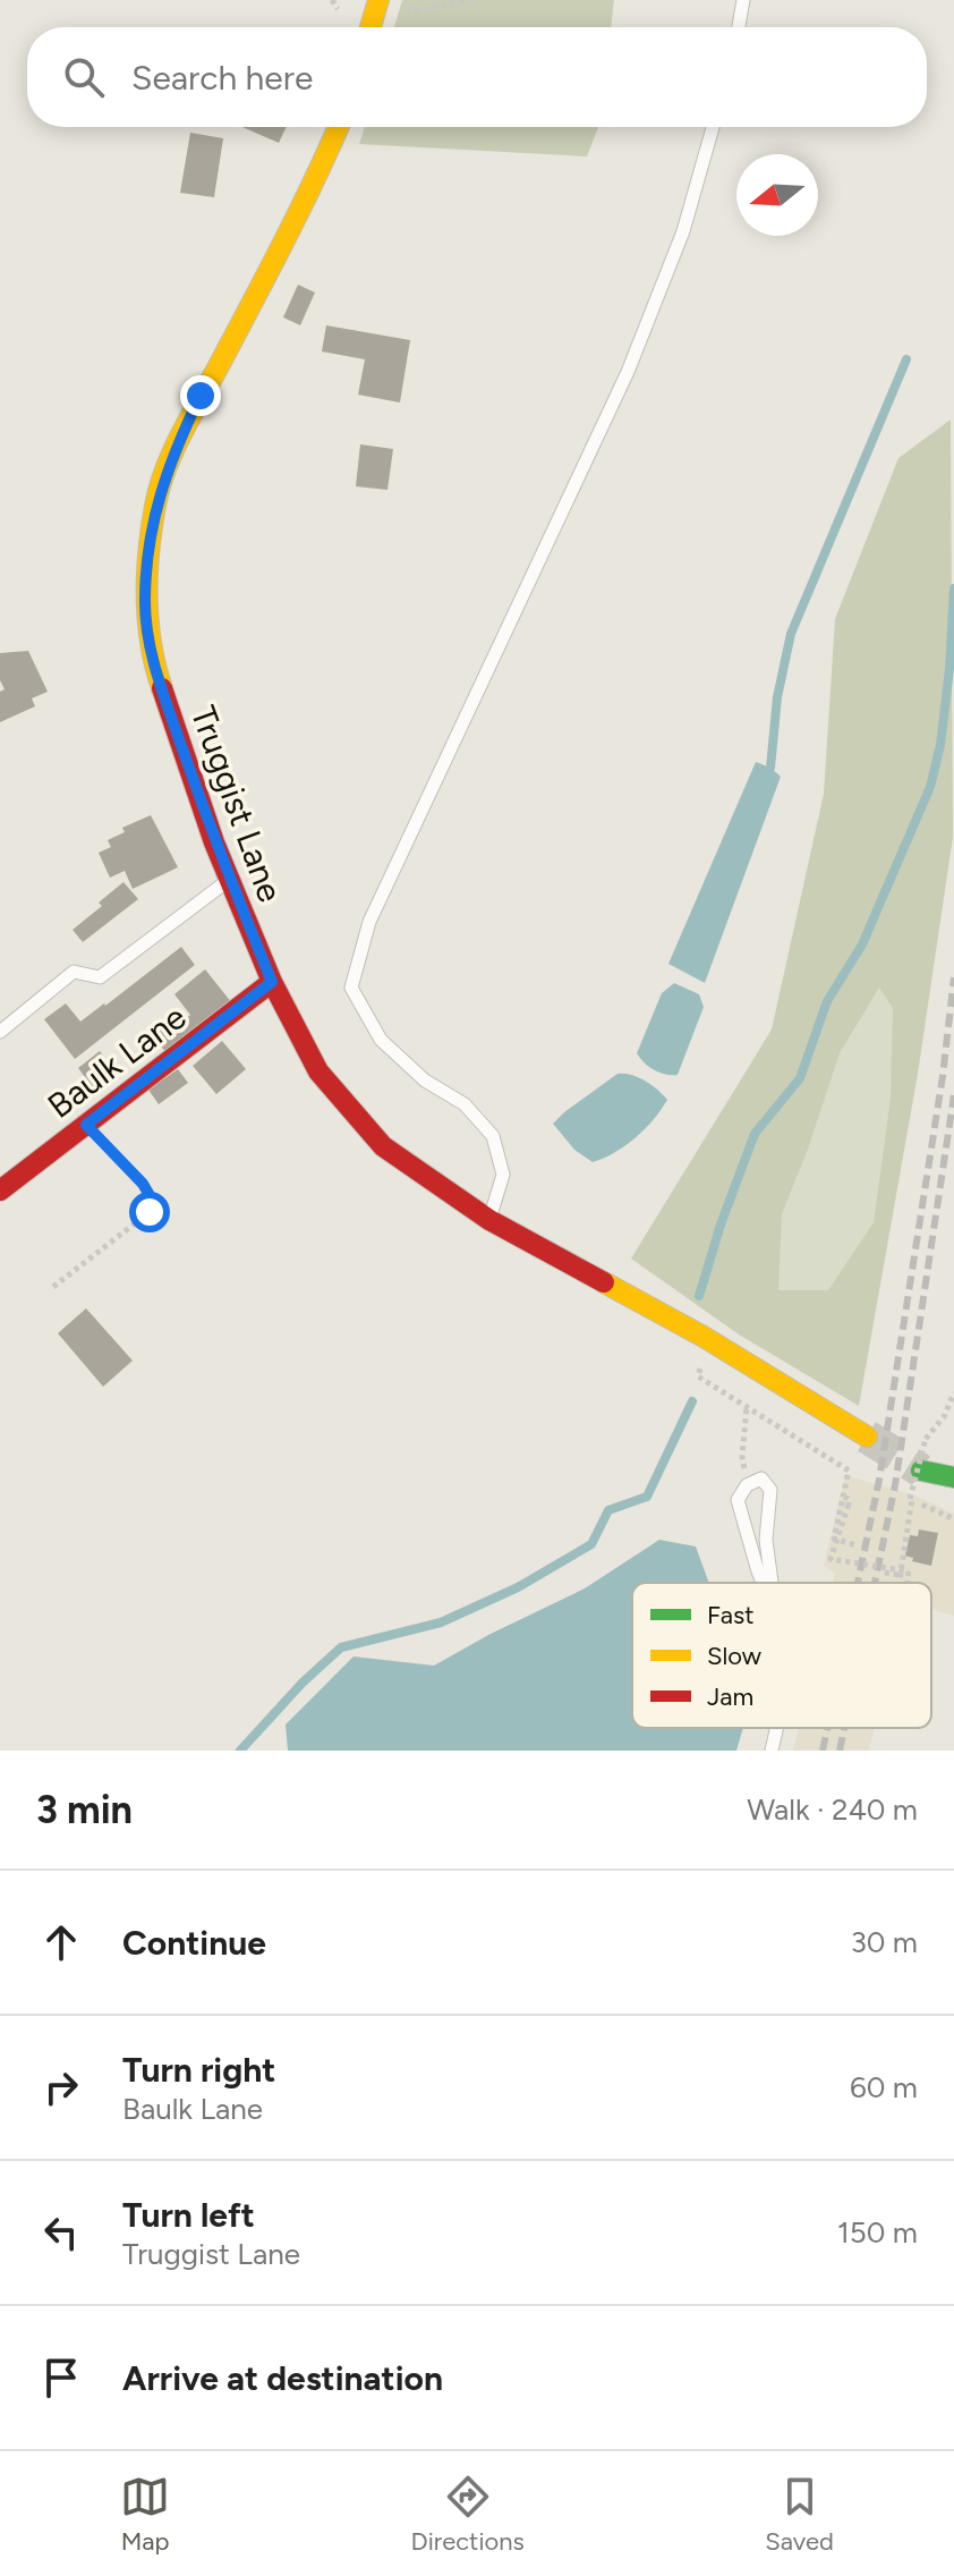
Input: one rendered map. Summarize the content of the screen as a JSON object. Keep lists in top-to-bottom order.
{
  "streets": {
    "street": ["Truggist Lane", "Baulk Lane"]
  },
  "crossings": [
    ["Truggist Lane", "Baulk Lane"]
  ],
  "legend": ["Fast", "Slow", "Jam"],
  "north": "left",
  "page": {
    "search": "Search here",
    "heading": ["3 min", "Walk · 240 m"],
    "list": [
      ["Continue", "30 m"],
      ["Turn right", "Baulk Lane", "60 m"],
      ["Turn left", "Truggist Lane", "150 m"],
      "Arrive at destination"
    ],
    "nav": ["Map", "Directions", "Saved"]
  }
}
